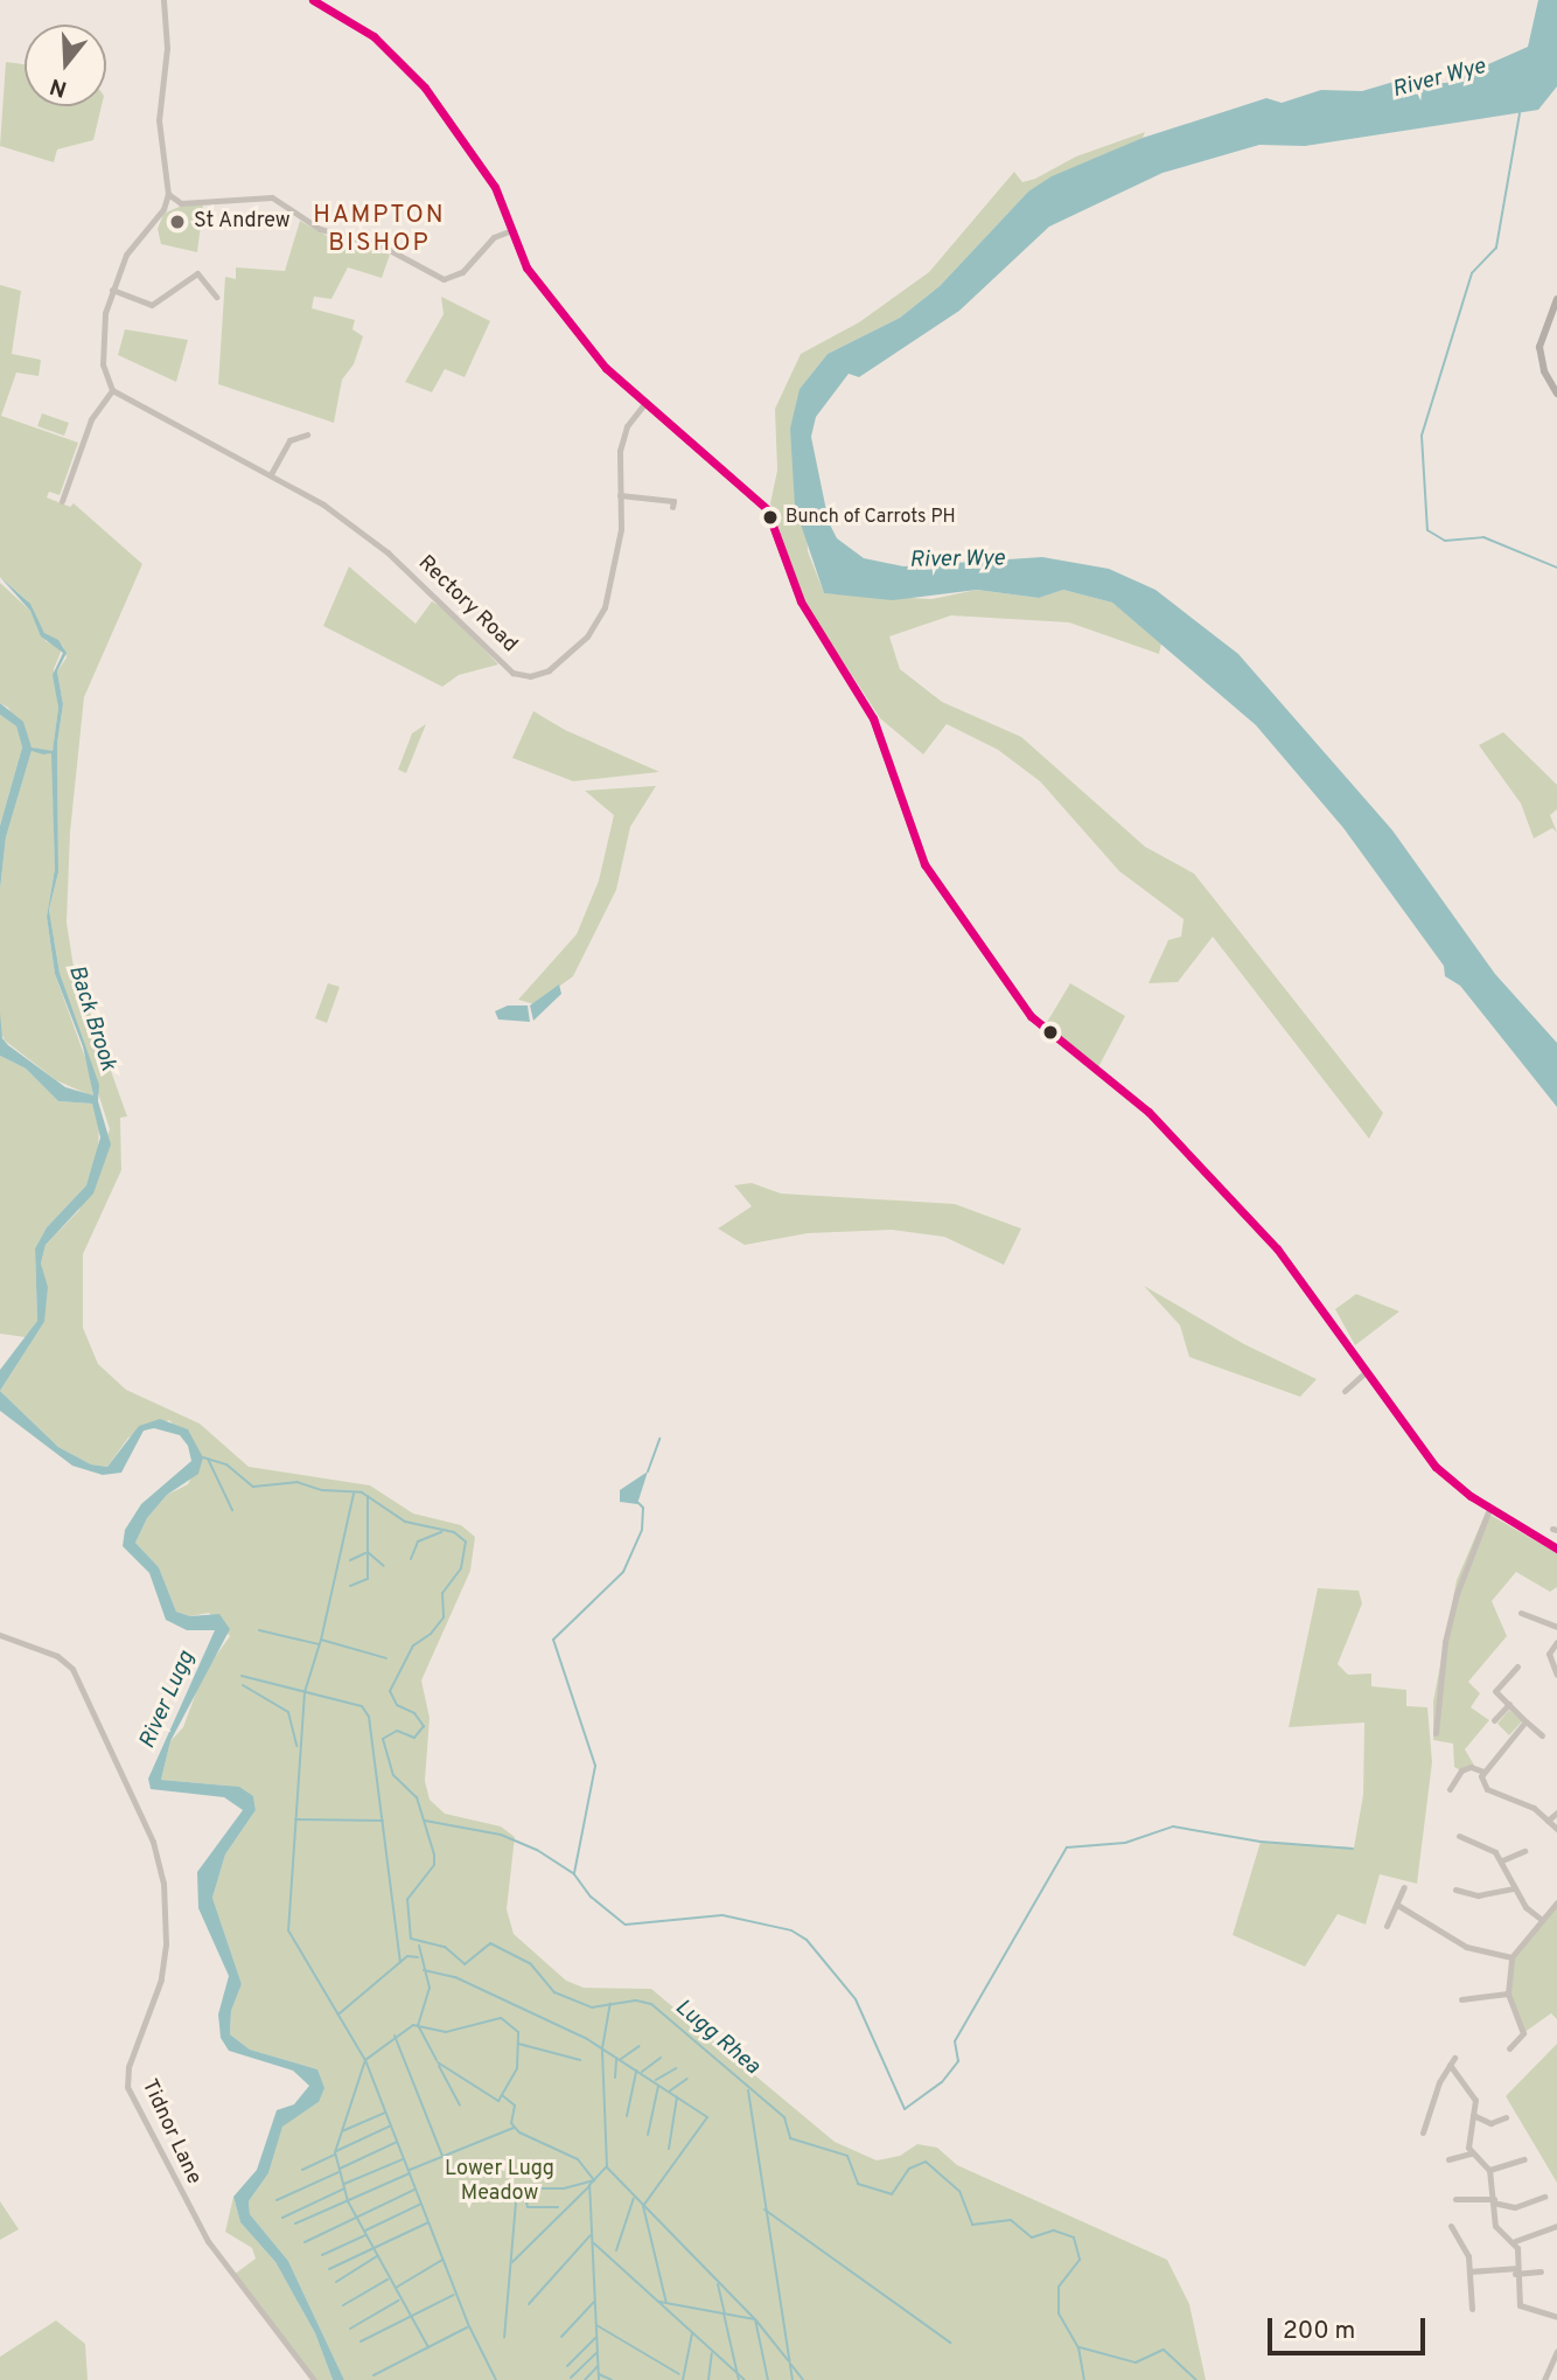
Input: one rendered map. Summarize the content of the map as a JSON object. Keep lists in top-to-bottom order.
{
  "streets": {
    "street": ["Rectory Road", "Tidnor Lane"]
  },
  "districts": ["HAMPTON BISHOP"],
  "water": [
    "River Wye",
    "Back Brook",
    "River Lugg",
    "Lugg Rhea"
  ],
  "parks": ["Lower Lugg Meadow"],
  "places": ["St Andrew", "Bunch of Carrots PH"],
  "scale_bar": "200 m",
  "north": "bottom"
}
